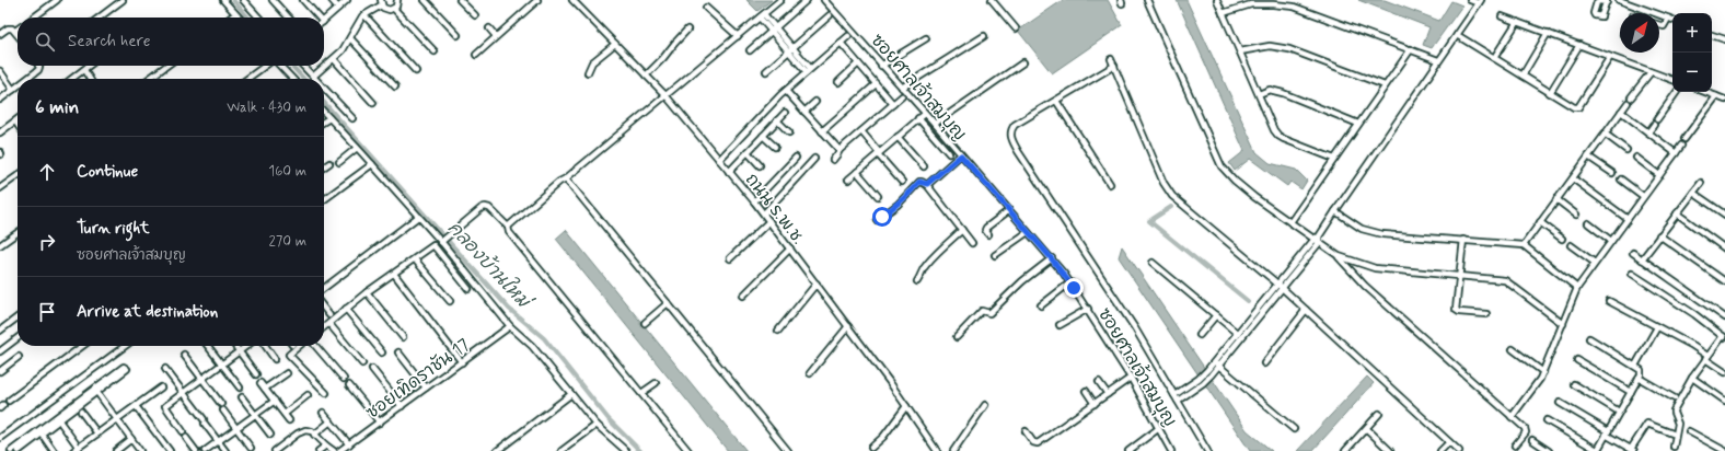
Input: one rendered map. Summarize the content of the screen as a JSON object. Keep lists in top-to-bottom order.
{
  "streets": {
    "street": ["ซอยศาลเจ้าสมบุญ", "ถนน ร.พ.ช.", "ซอยเทิดราชัน 17"]
  },
  "water": ["คลองบ้านใหม่"],
  "north": "top right",
  "page": {
    "map_buttons": ["+", "−"],
    "search": "Search here",
    "heading": ["6 min", "Walk · 430 m"],
    "list": [
      ["Continue", "160 m"],
      ["Turn right", "ซอยศาลเจ้าสมบุญ", "270 m"],
      "Arrive at destination"
    ]
  }
}
